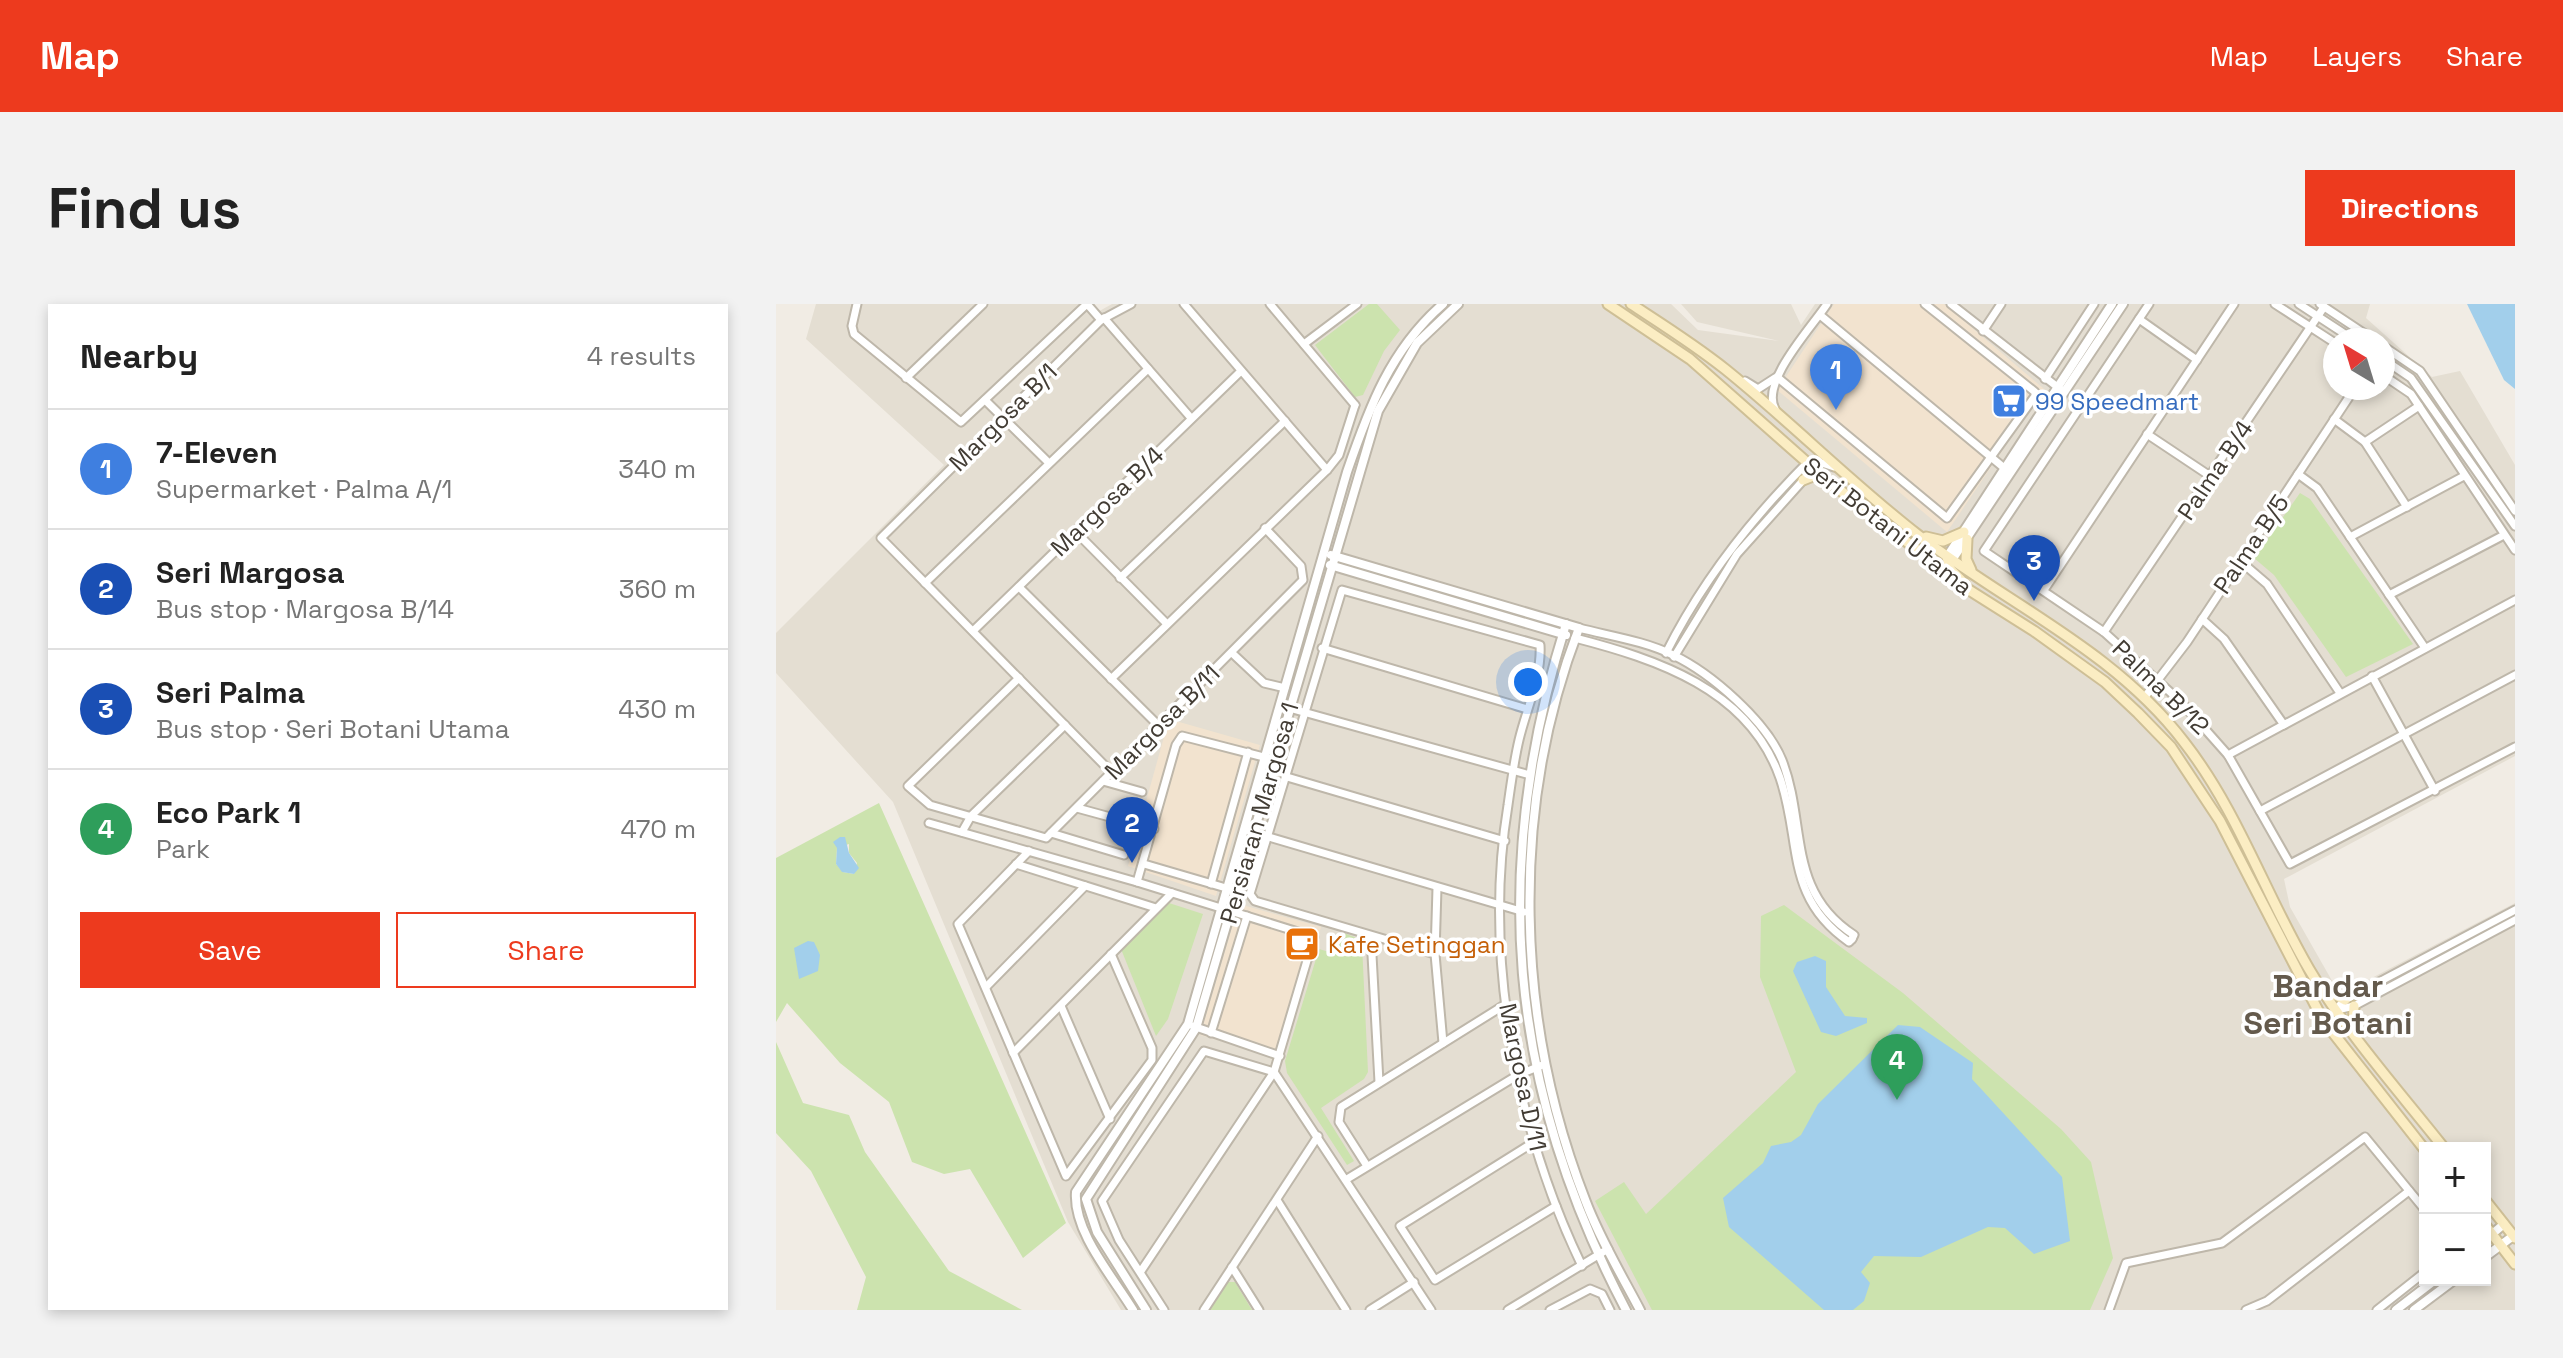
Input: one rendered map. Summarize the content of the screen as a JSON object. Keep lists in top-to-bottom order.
{
  "streets": {
    "main road": ["Seri Botani Utama"],
    "street": [
      "Margosa B/1",
      "Palma B/4",
      "Margosa B/4",
      "Palma B/5",
      "Palma B/12",
      "Margosa B/11",
      "Persiaran Margosa 1",
      "Margosa D/11"
    ]
  },
  "crossings": [
    ["Palma B/4", "Palma B/12"],
    ["Seri Botani Utama", "Palma B/5"],
    ["Palma B/5", "Palma B/12"]
  ],
  "districts": ["Bandar Seri Botani"],
  "places": {
    "supermarket": ["99 Speedmart"],
    "cafe": ["Kafe Setinggan"]
  },
  "north": "top left",
  "page": {
    "header": "Map",
    "nav": ["Map", "Layers", "Share"],
    "buttons": [
      "Directions",
      ["Save", "Share"]
    ],
    "title": "Find us",
    "heading": ["Nearby", "4 results"],
    "pins": [
      "1",
      "3",
      "2",
      "4"
    ],
    "list": [
      {
        "mark": "1",
        "name": "7-Eleven",
        "note": "Supermarket · Palma A/1",
        "value": "340 m"
      },
      {
        "mark": "2",
        "name": "Seri Margosa",
        "note": "Bus stop · Margosa B/14",
        "value": "360 m"
      },
      {
        "mark": "3",
        "name": "Seri Palma",
        "note": "Bus stop · Seri Botani Utama",
        "value": "430 m"
      },
      {
        "mark": "4",
        "name": "Eco Park 1",
        "note": "Park",
        "value": "470 m"
      }
    ],
    "map_buttons": ["+", "−"]
  }
}
